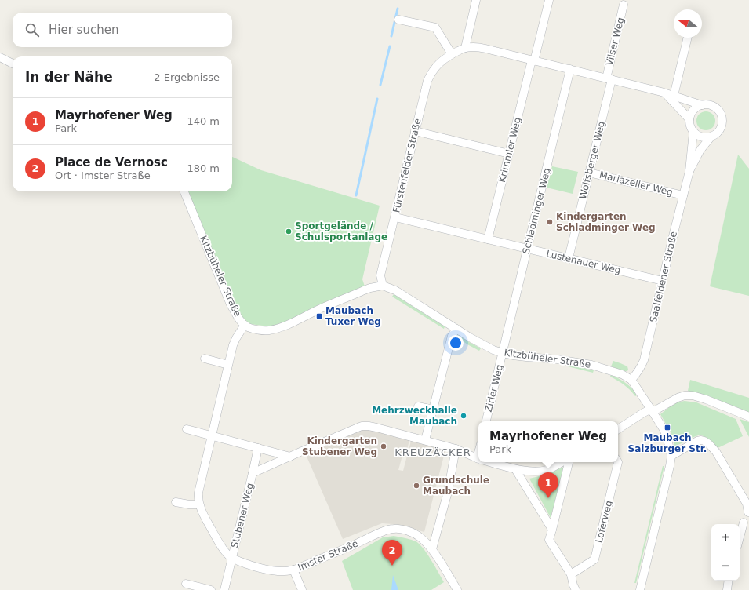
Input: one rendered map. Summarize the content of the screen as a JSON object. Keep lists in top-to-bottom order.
{
  "streets": {
    "street": [
      "Vilser Weg",
      "Krimmler Weg",
      "Wolfsberger Weg",
      "Fürstenfelder Straße",
      "Mariazeller Weg",
      "Schladminger Weg",
      "Lustenauer Weg",
      "Kitzbüheler Straße",
      "Saalfeldener Straße",
      "Zirler Weg",
      "Stubener Weg",
      "Loferweg",
      "Imster Straße"
    ]
  },
  "crossings": [
    ["Vilser Weg", "Wolfsberger Weg"],
    ["Vilser Weg", "Fürstenfelder Straße"],
    ["Krimmler Weg", "Fürstenfelder Straße"],
    ["Krimmler Weg", "Lustenauer Weg"],
    ["Wolfsberger Weg", "Fürstenfelder Straße"],
    ["Wolfsberger Weg", "Mariazeller Weg"],
    ["Wolfsberger Weg", "Lustenauer Weg"],
    ["Fürstenfelder Straße", "Schladminger Weg"],
    ["Fürstenfelder Straße", "Lustenauer Weg"],
    ["Fürstenfelder Straße", "Kitzbüheler Straße"],
    ["Fürstenfelder Straße", "Saalfeldener Straße"],
    ["Mariazeller Weg", "Saalfeldener Straße"],
    ["Schladminger Weg", "Lustenauer Weg"],
    ["Schladminger Weg", "Kitzbüheler Straße"],
    ["Schladminger Weg", "Zirler Weg"],
    ["Lustenauer Weg", "Saalfeldener Straße"],
    ["Kitzbüheler Straße", "Saalfeldener Straße"],
    ["Kitzbüheler Straße", "Zirler Weg"],
    ["Kitzbüheler Straße", "Imster Straße"],
    ["Stubener Weg", "Imster Straße"]
  ],
  "districts": ["KREUZÄCKER"],
  "places": {
    "other": [
      "Kindergarten Schladminger Weg",
      "Sportgelände / Schulsportanlage",
      "Mehrzweckhalle Maubach",
      "Kindergarten Stubener Weg",
      "Grundschule Maubach"
    ],
    "transit": ["Maubach Tuxer Weg", "Maubach Salzburger Str."]
  },
  "north": "left",
  "page": {
    "search": "Hier suchen",
    "heading": ["In der Nähe", "2 Ergebnisse"],
    "list": [
      {
        "mark": "1",
        "name": "Mayrhofener Weg",
        "note": "Park",
        "value": "140 m"
      },
      {
        "mark": "2",
        "name": "Place de Vernosc",
        "note": "Ort · Imster Straße",
        "value": "180 m"
      }
    ],
    "popup": ["Mayrhofener Weg", "Park"],
    "pins": ["1", "2"],
    "map_buttons": ["+", "−"]
  }
}
